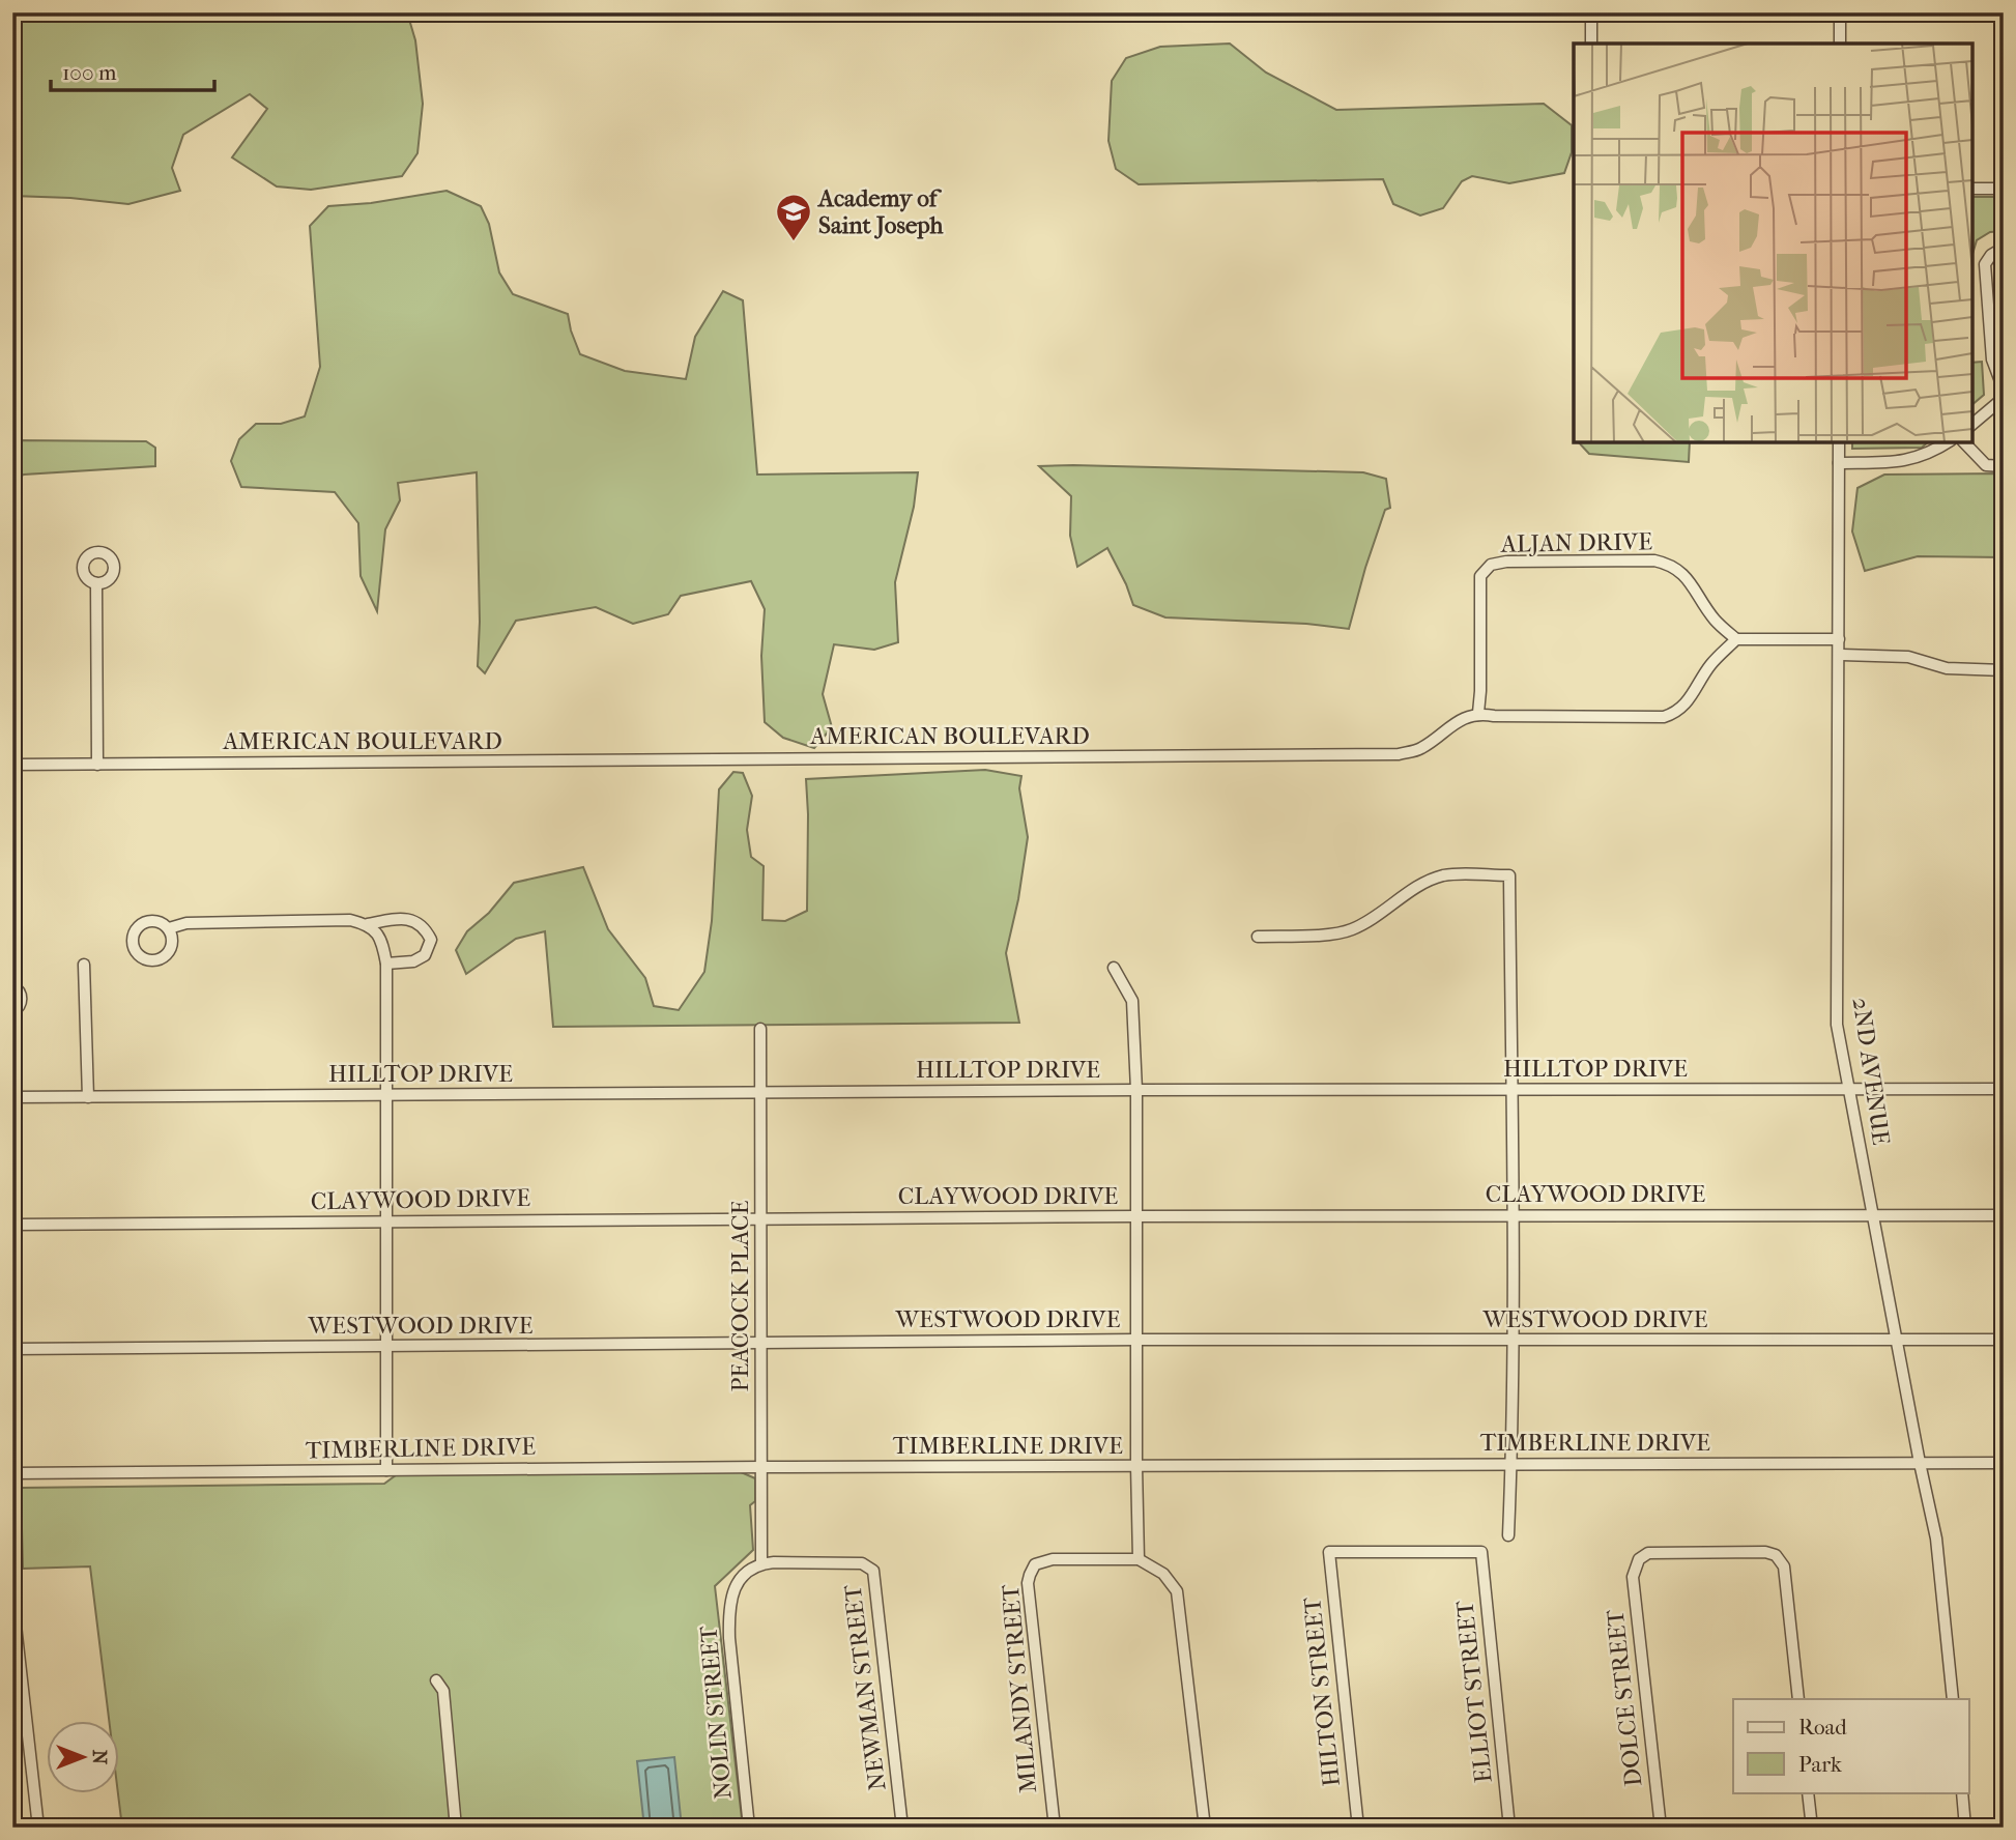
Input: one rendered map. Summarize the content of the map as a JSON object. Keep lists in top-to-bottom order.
{
  "streets": {
    "street": [
      "ALJAN DRIVE",
      "AMERICAN BOULEVARD",
      "HILLTOP DRIVE",
      "2ND AVENUE",
      "CLAYWOOD DRIVE",
      "PEACOCK PLACE",
      "WESTWOOD DRIVE",
      "TIMBERLINE DRIVE",
      "NEWMAN STREET",
      "MILANDY STREET",
      "HILTON STREET",
      "ELLIOT STREET",
      "DOLCE STREET",
      "NOLIN STREET"
    ]
  },
  "crossings": [
    ["ALJAN DRIVE", "AMERICAN BOULEVARD"],
    ["HILLTOP DRIVE", "2ND AVENUE"],
    ["HILLTOP DRIVE", "PEACOCK PLACE"],
    ["2ND AVENUE", "CLAYWOOD DRIVE"],
    ["2ND AVENUE", "WESTWOOD DRIVE"],
    ["2ND AVENUE", "TIMBERLINE DRIVE"],
    ["CLAYWOOD DRIVE", "PEACOCK PLACE"],
    ["PEACOCK PLACE", "WESTWOOD DRIVE"],
    ["PEACOCK PLACE", "TIMBERLINE DRIVE"],
    ["PEACOCK PLACE", "NEWMAN STREET"],
    ["PEACOCK PLACE", "NOLIN STREET"],
    ["NEWMAN STREET", "NOLIN STREET"],
    ["HILTON STREET", "ELLIOT STREET"]
  ],
  "places": {
    "school or university": ["Academy of Saint Joseph"]
  },
  "legend": ["Road", "Park"],
  "scale_bar": "100 m",
  "north": "right"
}
